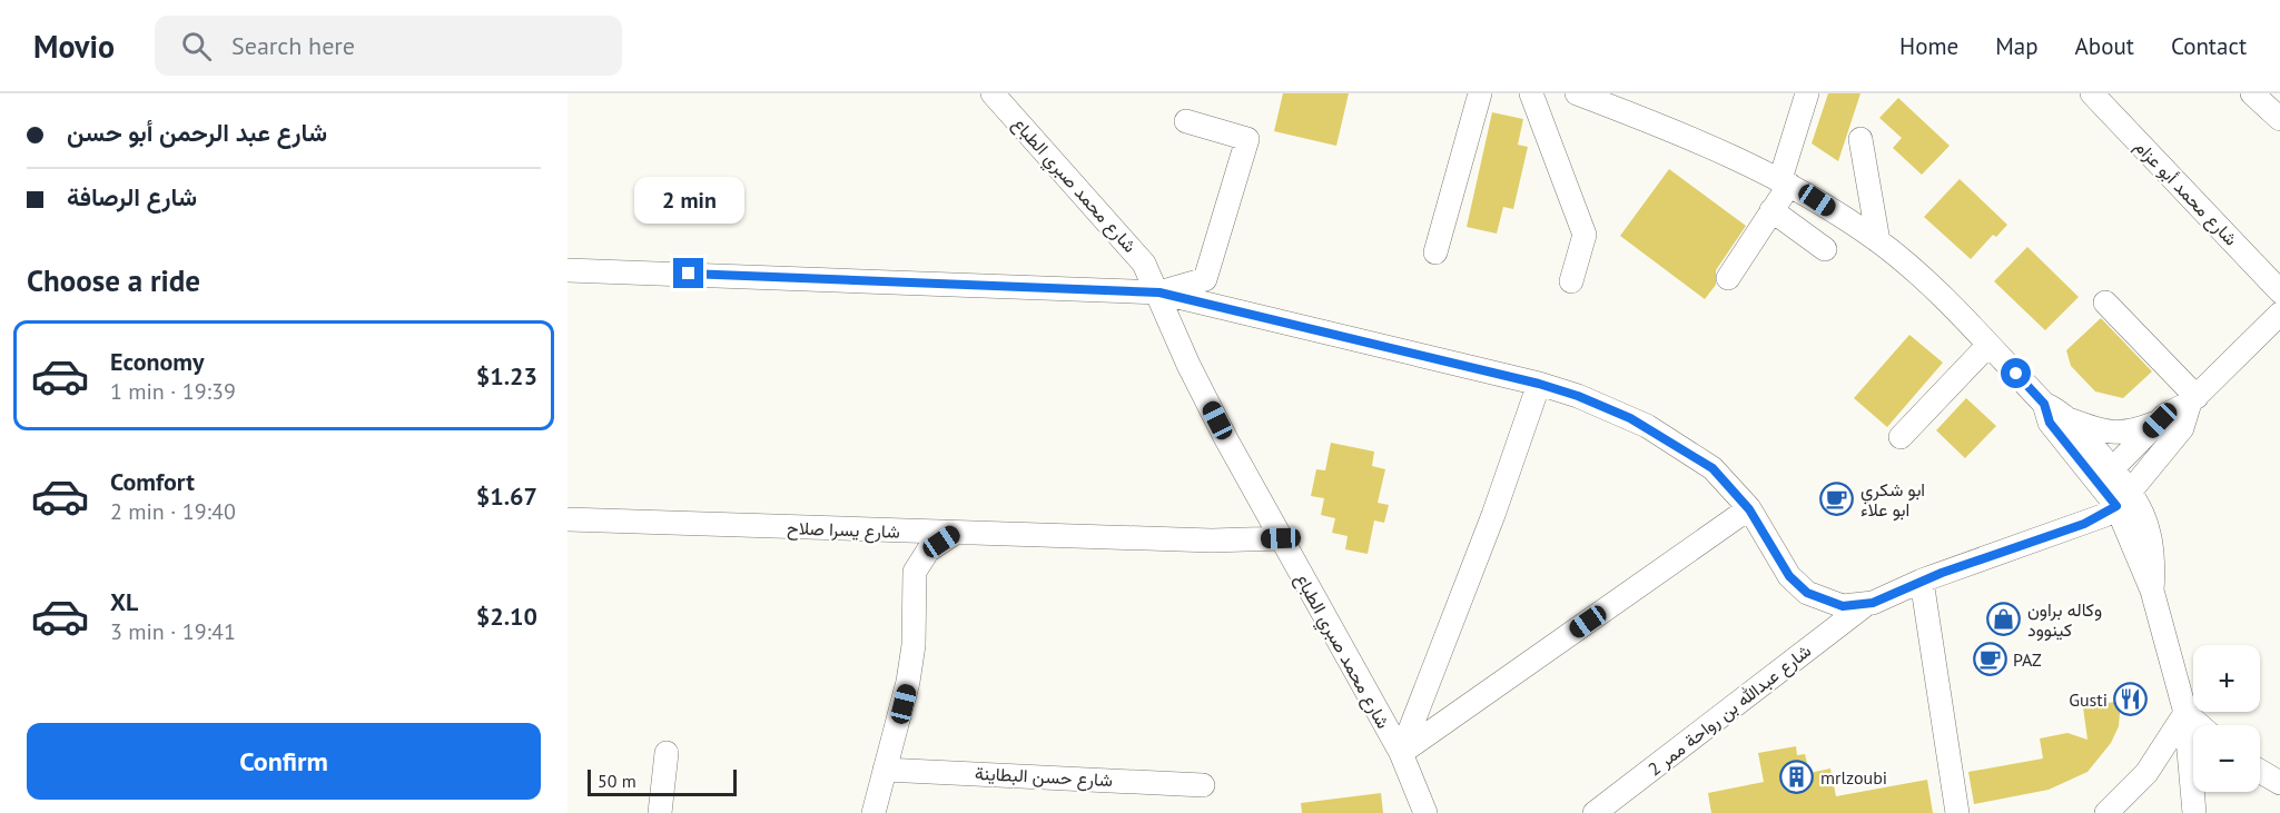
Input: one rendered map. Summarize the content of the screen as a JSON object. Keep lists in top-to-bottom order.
{
  "streets": {
    "street": [
      "شارع محمد صبري الطباع",
      "شارع محمد أبو عزام",
      "شارع يسرا صلاح",
      "شارع عبدالله بن رواحة ممر 2",
      "شارع حسن البطاينة"
    ]
  },
  "crossings": [
    ["شارع محمد صبري الطباع", "شارع يسرا صلاح"]
  ],
  "places": {
    "cafe": ["ابو شكري ابو علاء", "PAZ"],
    "shop": ["وكاله براون كينوود"],
    "restaurant": ["Gusti"],
    "building": ["mrlzoubi"]
  },
  "scale_bar": "50 m",
  "page": {
    "header": "Movio",
    "search": "Search here",
    "nav": [
      "Home",
      "Map",
      "About",
      "Contact"
    ],
    "banner": ["شارع عبد الرحمن أبو حسن", "شارع الرصافة"],
    "bubble": "2 min",
    "heading": "Choose a ride",
    "list": [
      {
        "name": "Economy",
        "note": "1 min · 19:39",
        "value": "$1.23"
      },
      {
        "name": "Comfort",
        "note": "2 min · 19:40",
        "value": "$1.67"
      },
      {
        "name": "XL",
        "note": "3 min · 19:41",
        "value": "$2.10"
      }
    ],
    "map_buttons": ["+", "−"],
    "buttons": "Confirm",
    "scale": "50 m"
  }
}
